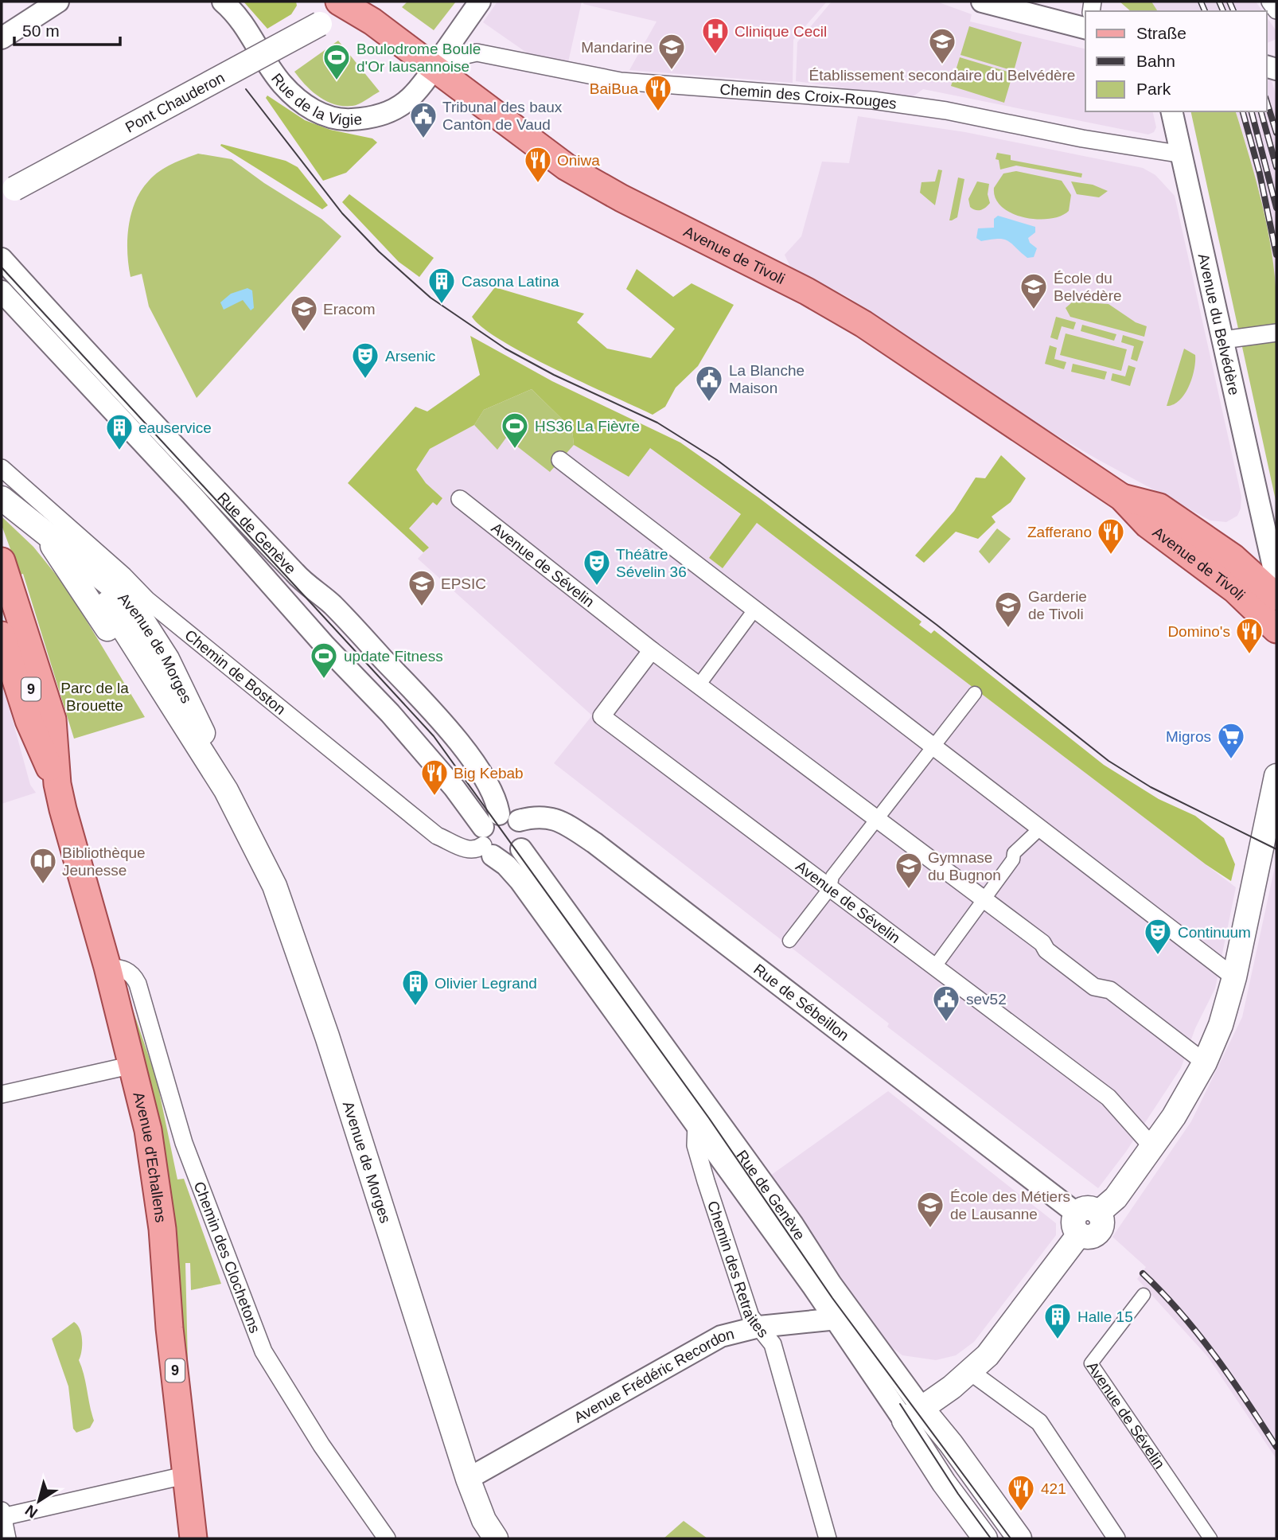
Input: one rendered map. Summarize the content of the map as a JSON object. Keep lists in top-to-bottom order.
{
  "streets": {
    "main road": [
      "Pont Chauderon",
      "Avenue de Tivoli",
      "Rue de Genève",
      "Avenue de Morges",
      "9",
      "Avenue d'Echallens"
    ],
    "street": [
      "Rue de la Vigie",
      "Chemin des Croix-Rouges",
      "Avenue du Belvédère",
      "Avenue de Sévelin",
      "Chemin de Boston",
      "Rue de Sébeillon",
      "Chemin des Clochetons",
      "Chemin des Retraites",
      "Avenue Frédéric Recordon"
    ]
  },
  "crossings": [
    ["Rue de la Vigie", "Chemin des Croix-Rouges"],
    ["Rue de la Vigie", "Avenue de Tivoli"],
    ["Chemin des Croix-Rouges", "Avenue de Tivoli"],
    ["Chemin des Croix-Rouges", "Avenue du Belvédère"],
    ["Pont Chauderon", "Avenue de Tivoli"],
    ["Rue de Genève", "Chemin de Boston"],
    ["Rue de Genève", "Chemin des Retraites"],
    ["Rue de Genève", "Avenue Frédéric Recordon"],
    ["Avenue de Morges", "Avenue Frédéric Recordon"],
    ["9", "Avenue d'Echallens"],
    ["Avenue d'Echallens", "Chemin des Clochetons"],
    ["Chemin des Retraites", "Avenue Frédéric Recordon"]
  ],
  "parks": ["Parc de la Brouette"],
  "places": {
    "hospital": ["Clinique Cecil"],
    "school or university": [
      "Établissement secondaire du Belvédère",
      "Mandarine",
      "École du Belvédère",
      "Eracom",
      "EPSIC",
      "Garderie de Tivoli",
      "Gymnase du Bugnon",
      "École des Métiers de Lausanne"
    ],
    "sports": ["Boulodrome Boule d'Or lausannoise", "HS36 La Fièvre", "update Fitness"],
    "restaurant": [
      "BaiBua",
      "Oniwa",
      "Zafferano",
      "Domino's",
      "Big Kebab",
      "421"
    ],
    "public building": ["Tribunal des baux Canton de Vaud", "La Blanche Maison", "sev52"],
    "building": [
      "Casona Latina",
      "eauservice",
      "Olivier Legrand",
      "Halle 15"
    ],
    "theatre": ["Arsenic", "Théâtre Sévelin 36", "Continuum"],
    "supermarket": ["Migros"],
    "library": ["Bibliothèque Jeunesse"]
  },
  "legend": ["Straße", "Bahn", "Park"],
  "scale_bar": "50 m",
  "north": "bottom left"
}
